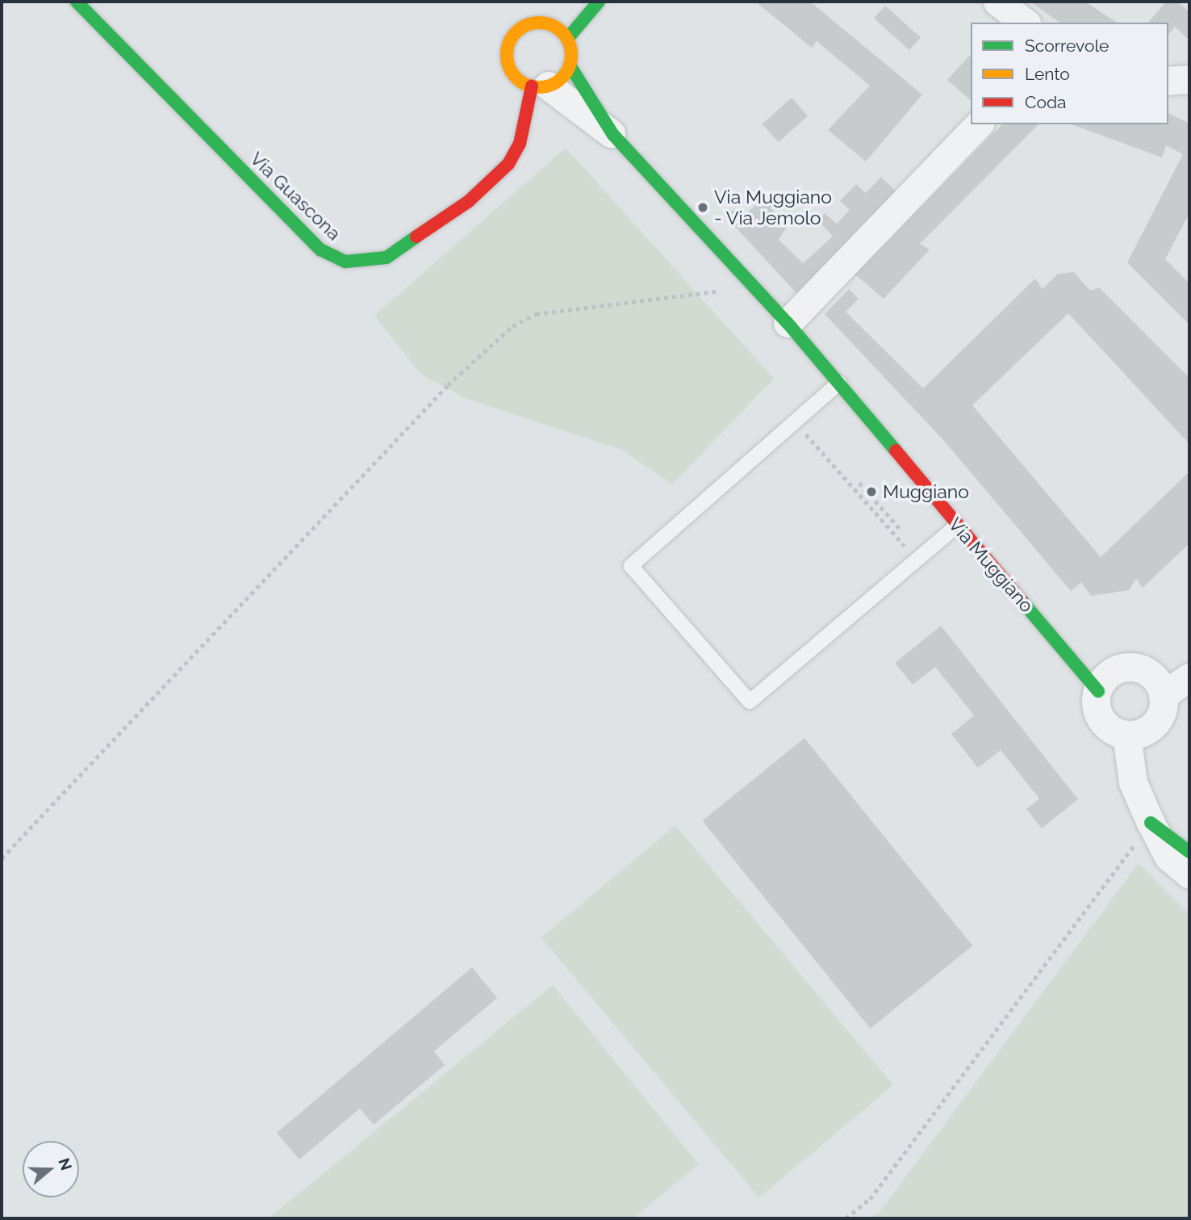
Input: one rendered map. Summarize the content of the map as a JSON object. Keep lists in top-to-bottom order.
{
  "streets": {
    "street": ["Via Guascona", "Via Muggiano"]
  },
  "crossings": [
    ["Via Guascona", "Via Muggiano"]
  ],
  "places": ["Via Muggiano - Via Jemolo", "Muggiano"],
  "legend": ["Scorrevole", "Lento", "Coda"],
  "north": "right"
}
